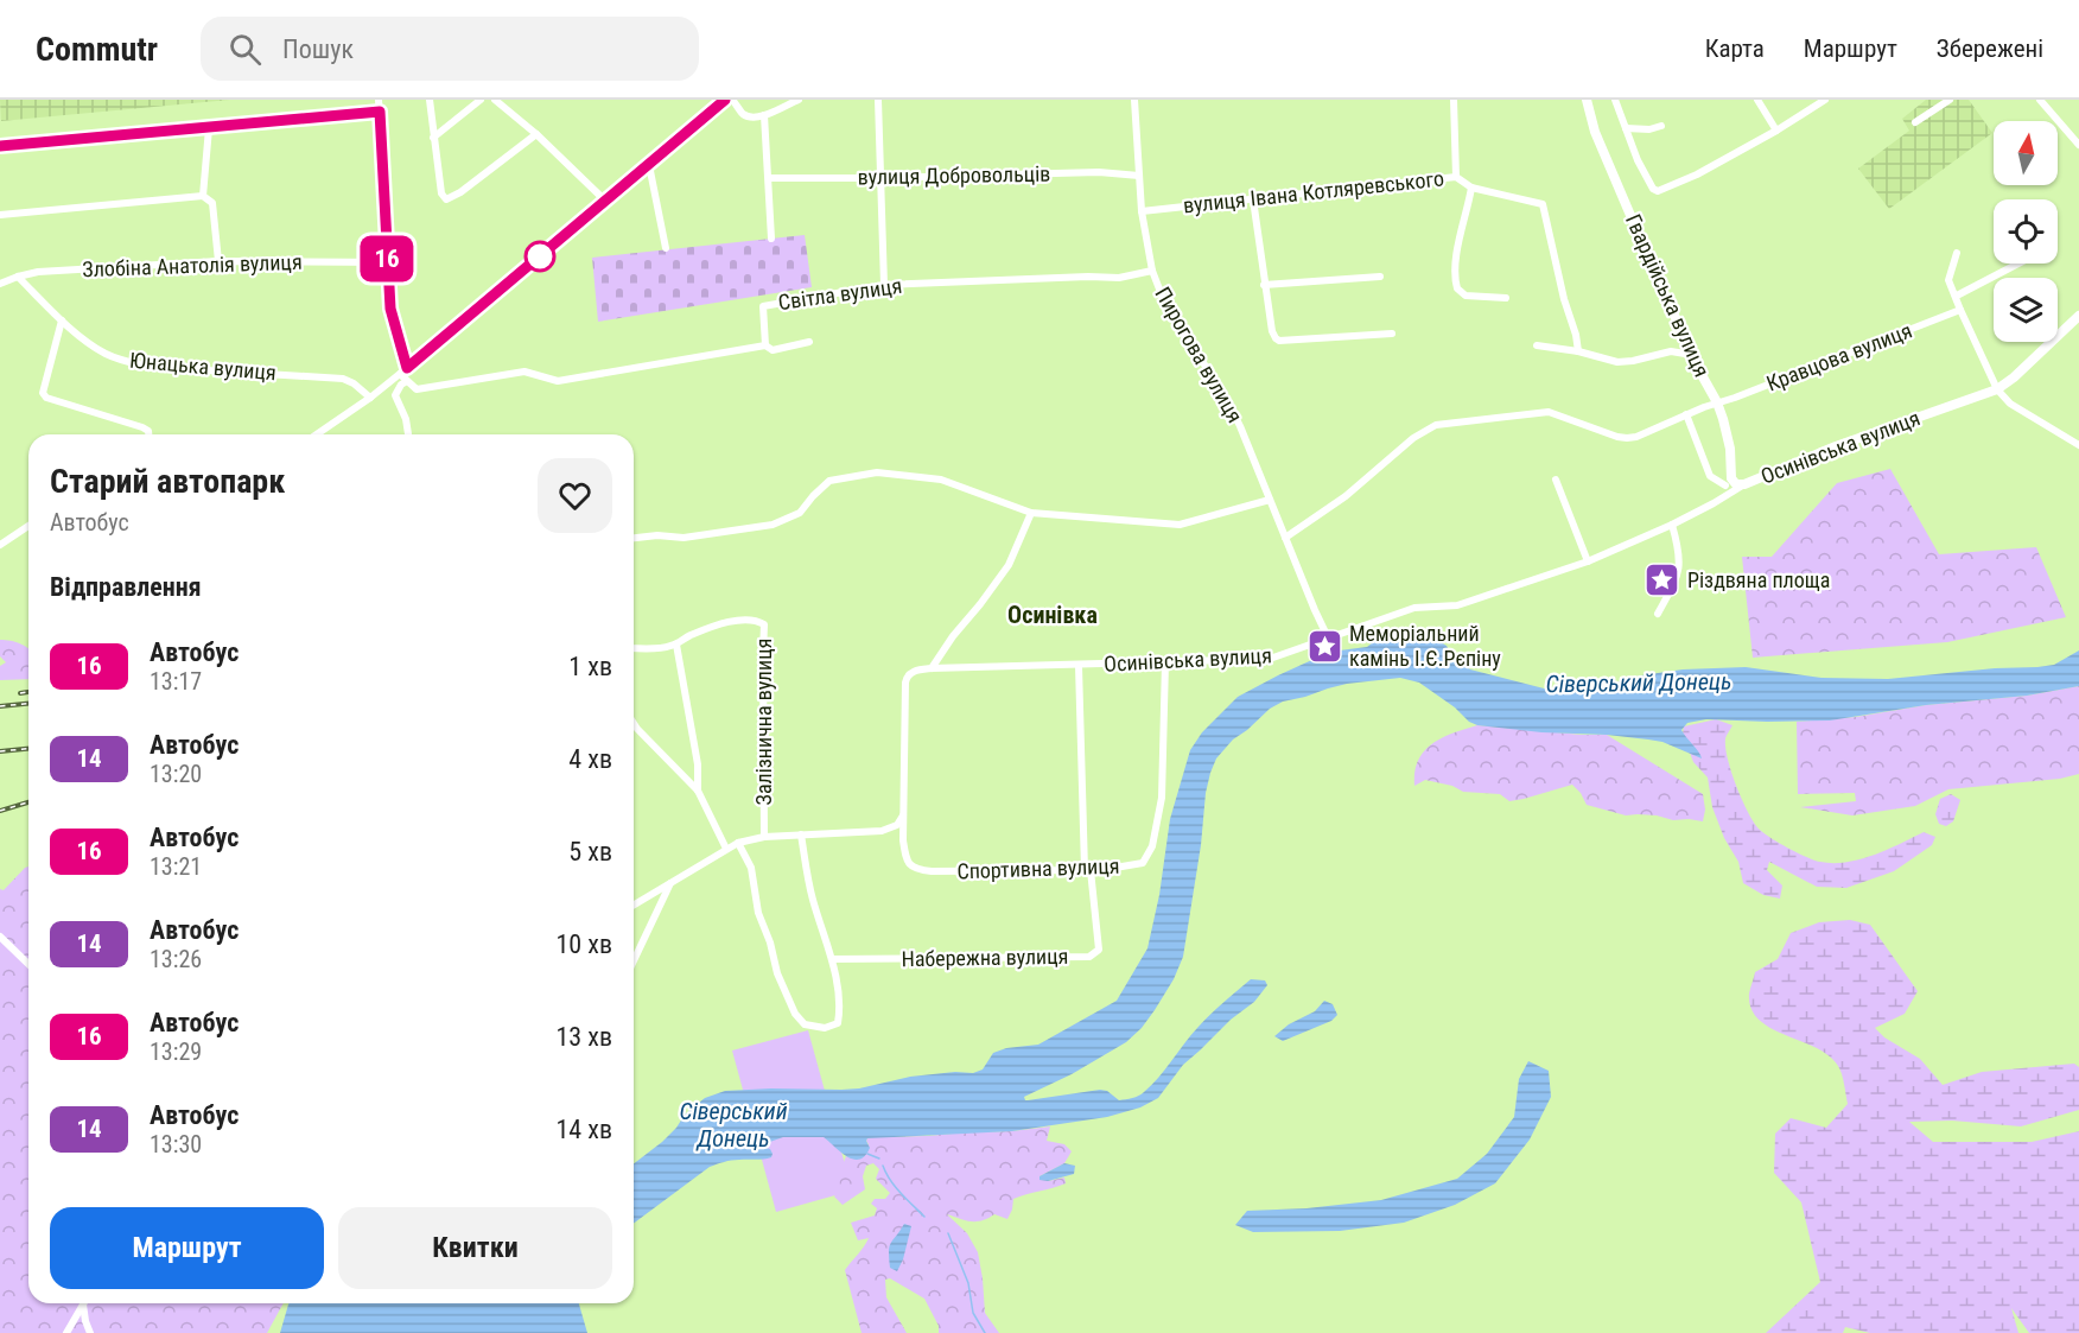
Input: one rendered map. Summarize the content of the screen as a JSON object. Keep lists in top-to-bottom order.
{
  "streets": {
    "main road": ["Гвардійська вулиця", "Осинівська вулиця"],
    "street": [
      "вулиця Добровольців",
      "вулиця Івана Котляревського",
      "Злобіна Анатолія вулиця",
      "Світла вулиця",
      "Пирогова вулиця",
      "Кравцова вулиця",
      "Юнацька вулиця",
      "Залізнична вулиця",
      "Спортивна вулиця",
      "Набережна вулиця"
    ]
  },
  "crossings": [
    ["вулиця Добровольців", "Пирогова вулиця"],
    ["вулиця Івана Котляревського", "Пирогова вулиця"],
    ["Злобіна Анатолія вулиця", "Юнацька вулиця"],
    ["Світла вулиця", "Пирогова вулиця"],
    ["Гвардійська вулиця", "Кравцова вулиця"],
    ["Пирогова вулиця", "Кравцова вулиця"],
    ["Пирогова вулиця", "Осинівська вулиця"],
    ["Осинівська вулиця", "Спортивна вулиця"],
    ["Осинівська вулиця", "Набережна вулиця"],
    ["Спортивна вулиця", "Набережна вулиця"]
  ],
  "districts": ["Осинівка"],
  "water": ["Сіверський Донець"],
  "places": {
    "place": ["Різдвяна площа", "Меморіальний камінь І.Є.Рєпіну"]
  },
  "lines": ["bus line 16"],
  "north": "top",
  "page": {
    "header": "Commutr",
    "search": "Пошук",
    "nav": ["Карта", "Маршрут", "Збережені"],
    "on_map": "16",
    "heading": [
      ["Старий автопарк", "Автобус"],
      "Відправлення"
    ],
    "list": [
      {
        "mark": "16",
        "name": "Автобус",
        "note": "13:17",
        "value": "1 хв"
      },
      {
        "mark": "14",
        "name": "Автобус",
        "note": "13:20",
        "value": "4 хв"
      },
      {
        "mark": "16",
        "name": "Автобус",
        "note": "13:21",
        "value": "5 хв"
      },
      {
        "mark": "14",
        "name": "Автобус",
        "note": "13:26",
        "value": "10 хв"
      },
      {
        "mark": "16",
        "name": "Автобус",
        "note": "13:29",
        "value": "13 хв"
      },
      {
        "mark": "14",
        "name": "Автобус",
        "note": "13:30",
        "value": "14 хв"
      }
    ],
    "buttons": ["Маршрут", "Квитки"]
  }
}
